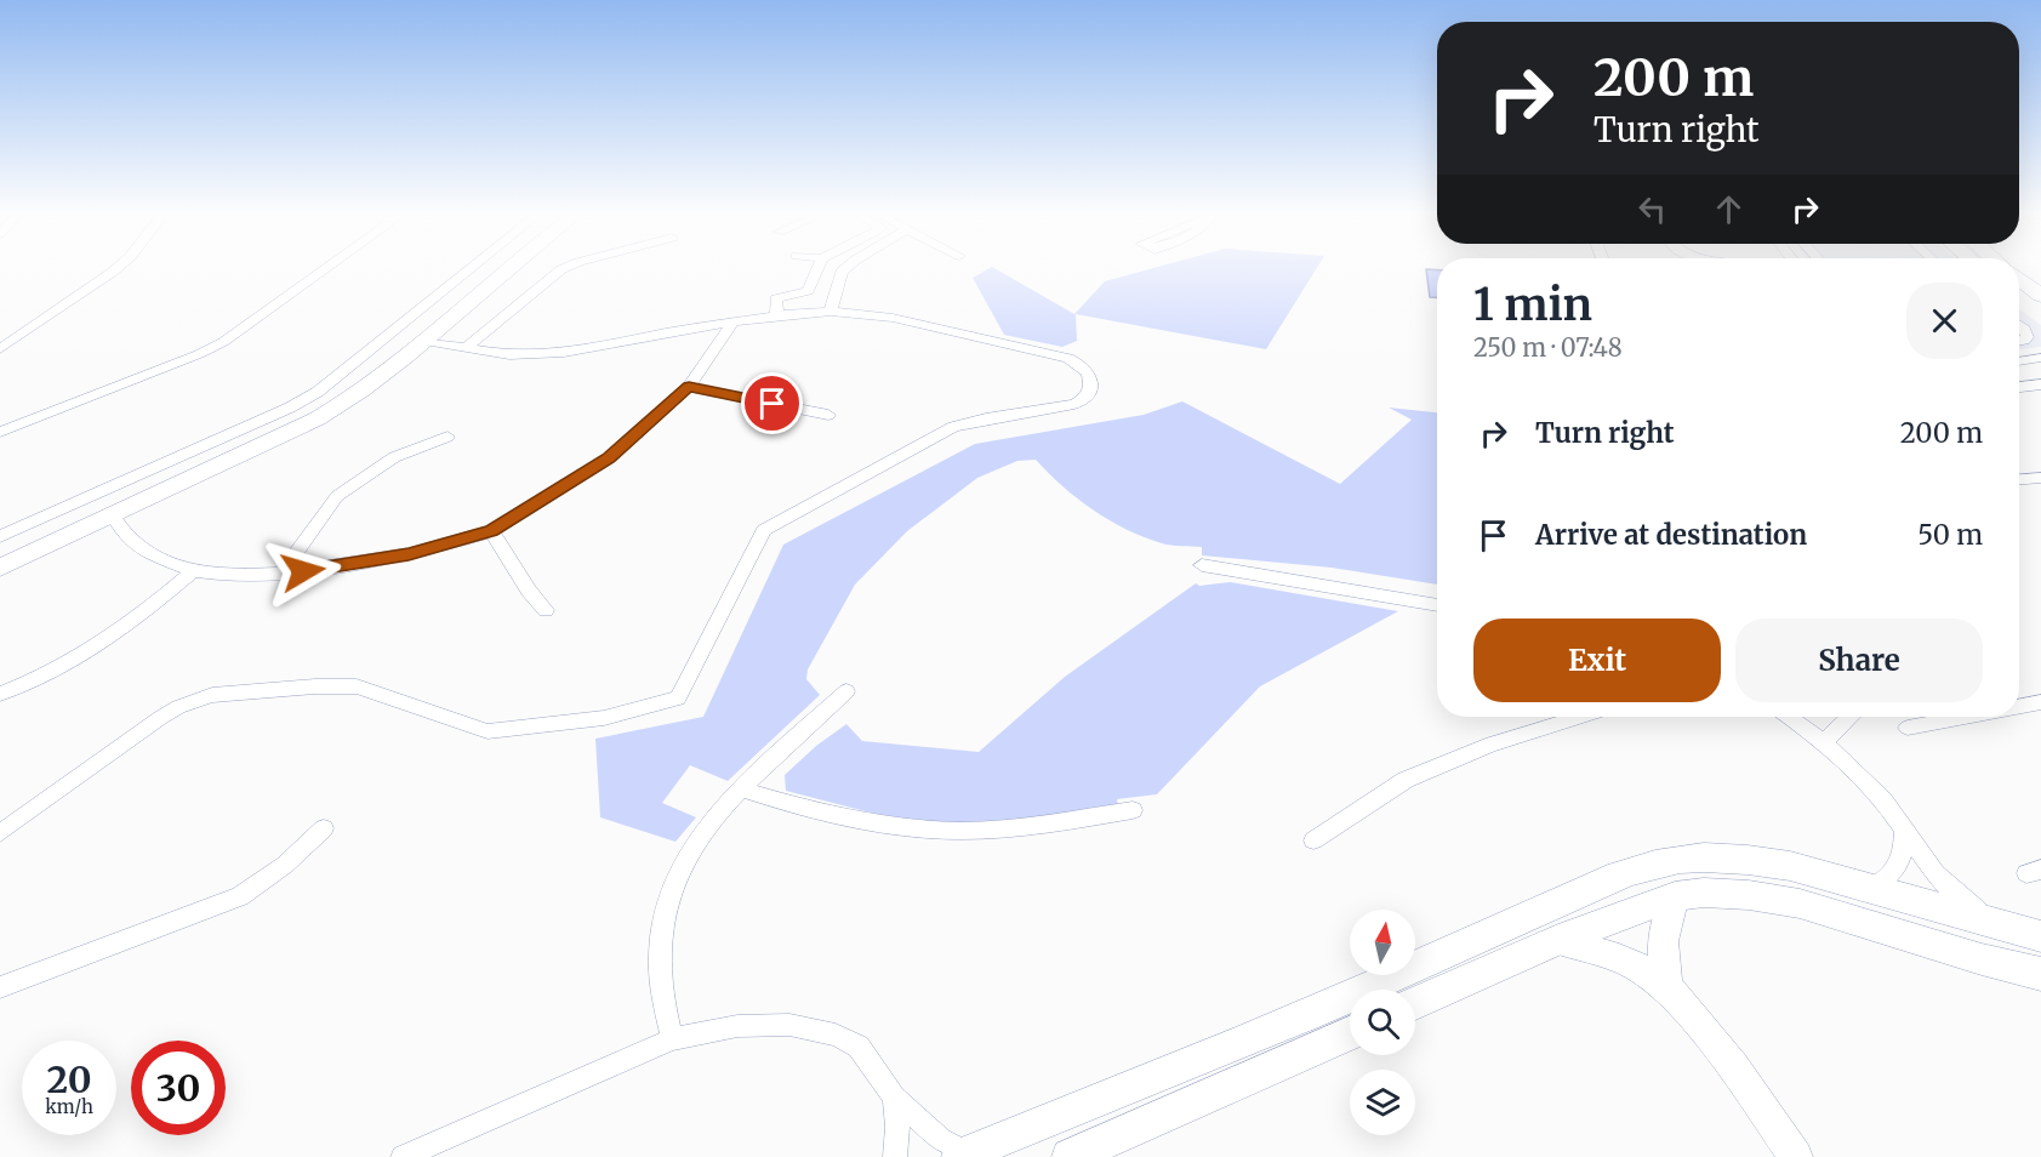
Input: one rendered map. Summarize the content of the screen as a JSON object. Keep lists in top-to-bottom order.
{
  "north": "top",
  "page": {
    "turn": ["200 m", "Turn right"],
    "heading": ["1 min", "250 m · 07:48"],
    "list": [
      {
        "name": "Turn right",
        "value": "200 m"
      },
      {
        "name": "Arrive at destination",
        "value": "50 m"
      }
    ],
    "buttons": ["Exit", "Share"],
    "speed": "20 km/h",
    "limit": "30"
  }
}
